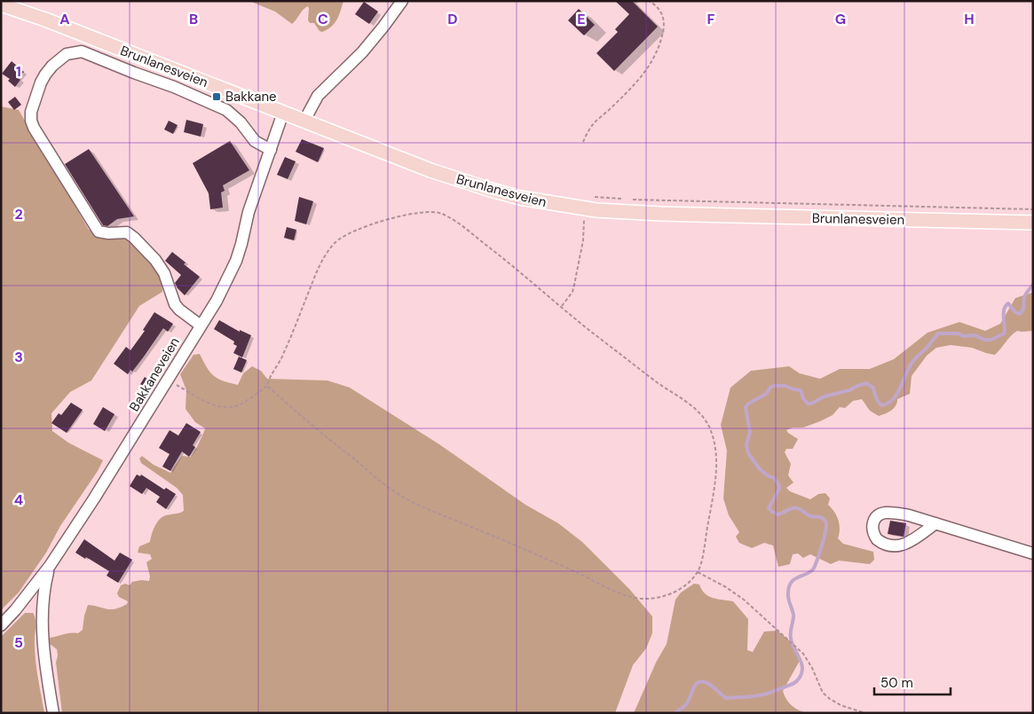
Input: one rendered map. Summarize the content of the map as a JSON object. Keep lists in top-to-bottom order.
{
  "streets": {
    "main road": ["Brunlanesveien"],
    "street": ["Bakkaneveien"]
  },
  "crossings": [
    ["Brunlanesveien", "Bakkaneveien"]
  ],
  "places": {
    "transit": ["Bakkane"]
  },
  "scale_bar": "50 m",
  "grid": {
    "columns": [
      "A",
      "B",
      "C",
      "D",
      "E",
      "F",
      "G",
      "H"
    ],
    "rows": [
      "1",
      "2",
      "3",
      "4",
      "5"
    ]
  }
}
